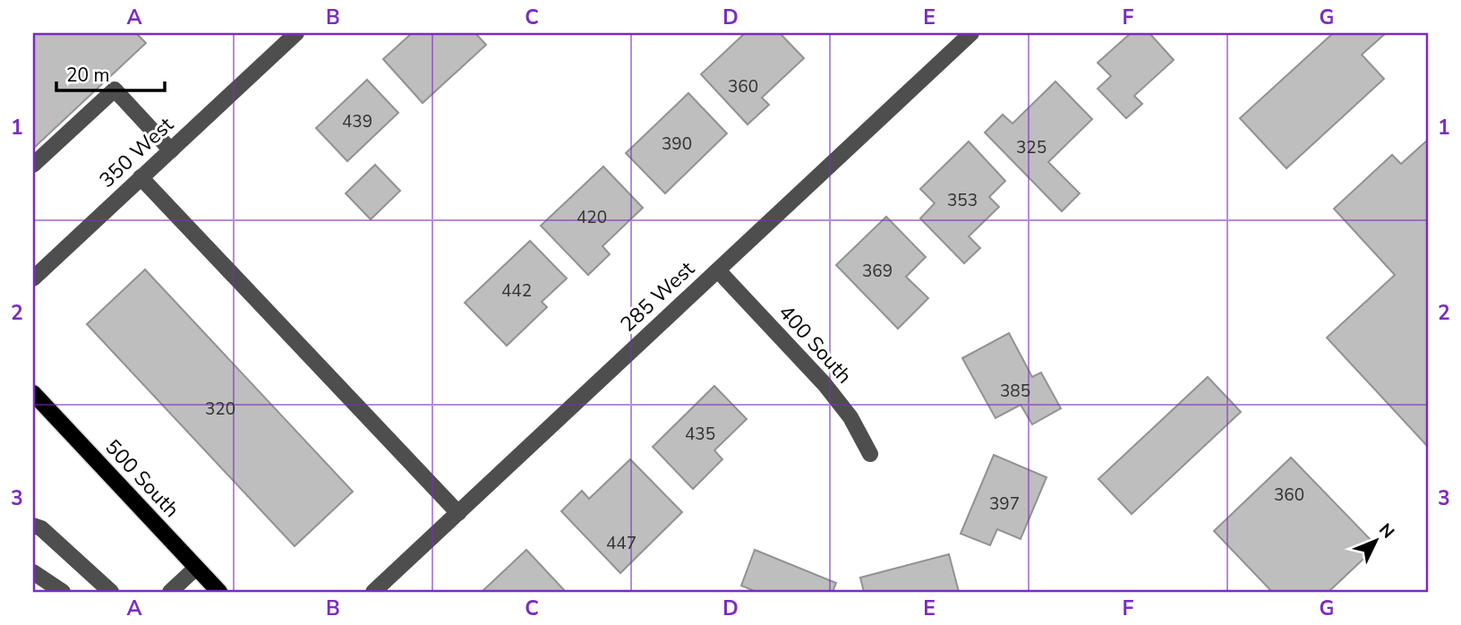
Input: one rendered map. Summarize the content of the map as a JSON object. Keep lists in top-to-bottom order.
{
  "streets": {
    "main road": ["500 South"],
    "street": ["350 West", "285 West", "400 South"]
  },
  "crossings": [
    ["285 West", "400 South"]
  ],
  "house_numbers": [
    "360",
    "439",
    "390",
    "325",
    "353",
    "420",
    "369",
    "442",
    "385",
    "320",
    "435",
    "360",
    "397",
    "447"
  ],
  "scale_bar": "20 m",
  "north": "top right",
  "grid": {
    "columns": [
      "A",
      "B",
      "C",
      "D",
      "E",
      "F",
      "G"
    ],
    "rows": ["1", "2", "3"]
  }
}
